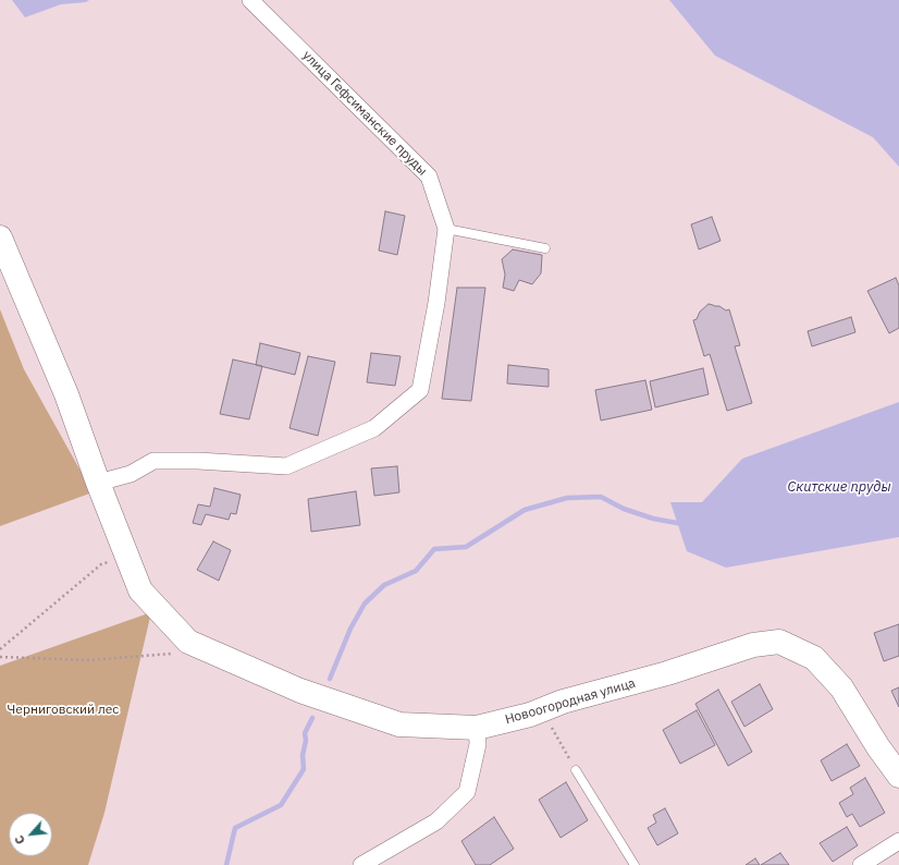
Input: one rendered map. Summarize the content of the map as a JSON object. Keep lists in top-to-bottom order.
{
  "streets": {
    "street": ["улица Гефсиманские пруды", "Новоогородная улица"]
  },
  "water": ["Скитские пруды"],
  "parks": ["Черниговский лес"],
  "north": "bottom left"
}
